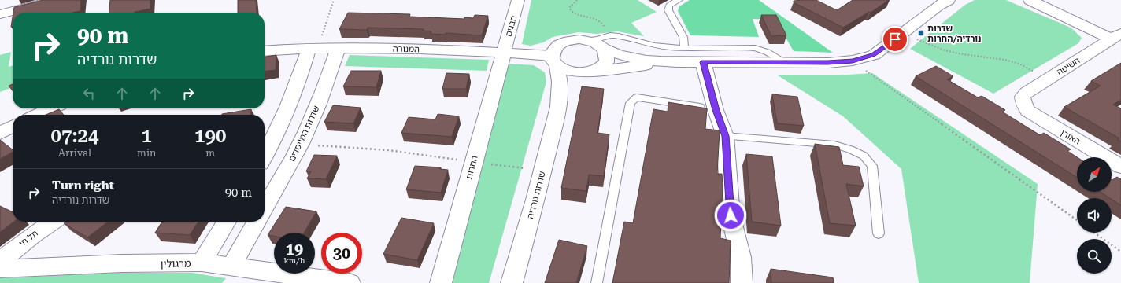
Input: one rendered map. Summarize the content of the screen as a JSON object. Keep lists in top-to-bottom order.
{
  "streets": {
    "street": [
      "הבנים",
      "המנורה",
      "השיטה",
      "שדרות המייסדים",
      "האורן",
      "החרות",
      "שדרות נורדיה",
      "תל חי",
      "מרגולין"
    ]
  },
  "crossings": [
    ["הבנים", "המנורה"],
    ["הבנים", "החרות"],
    ["המנורה", "שדרות המייסדים"],
    ["המנורה", "החרות"],
    ["המנורה", "שדרות נורדיה"],
    ["השיטה", "האורן"]
  ],
  "places": {
    "transit": ["שדרות נורדיה/החרות"]
  },
  "north": "top right",
  "page": {
    "turn": ["90 m", "שדרות נורדיה"],
    "eta": [
      "07:24",
      "Arrival",
      "1",
      "min",
      "190",
      "m"
    ],
    "list": [
      {
        "name": "Turn right",
        "note": "שדרות נורדיה",
        "value": "90 m"
      }
    ],
    "speed": "19 km/h",
    "limit": "30"
  }
}
